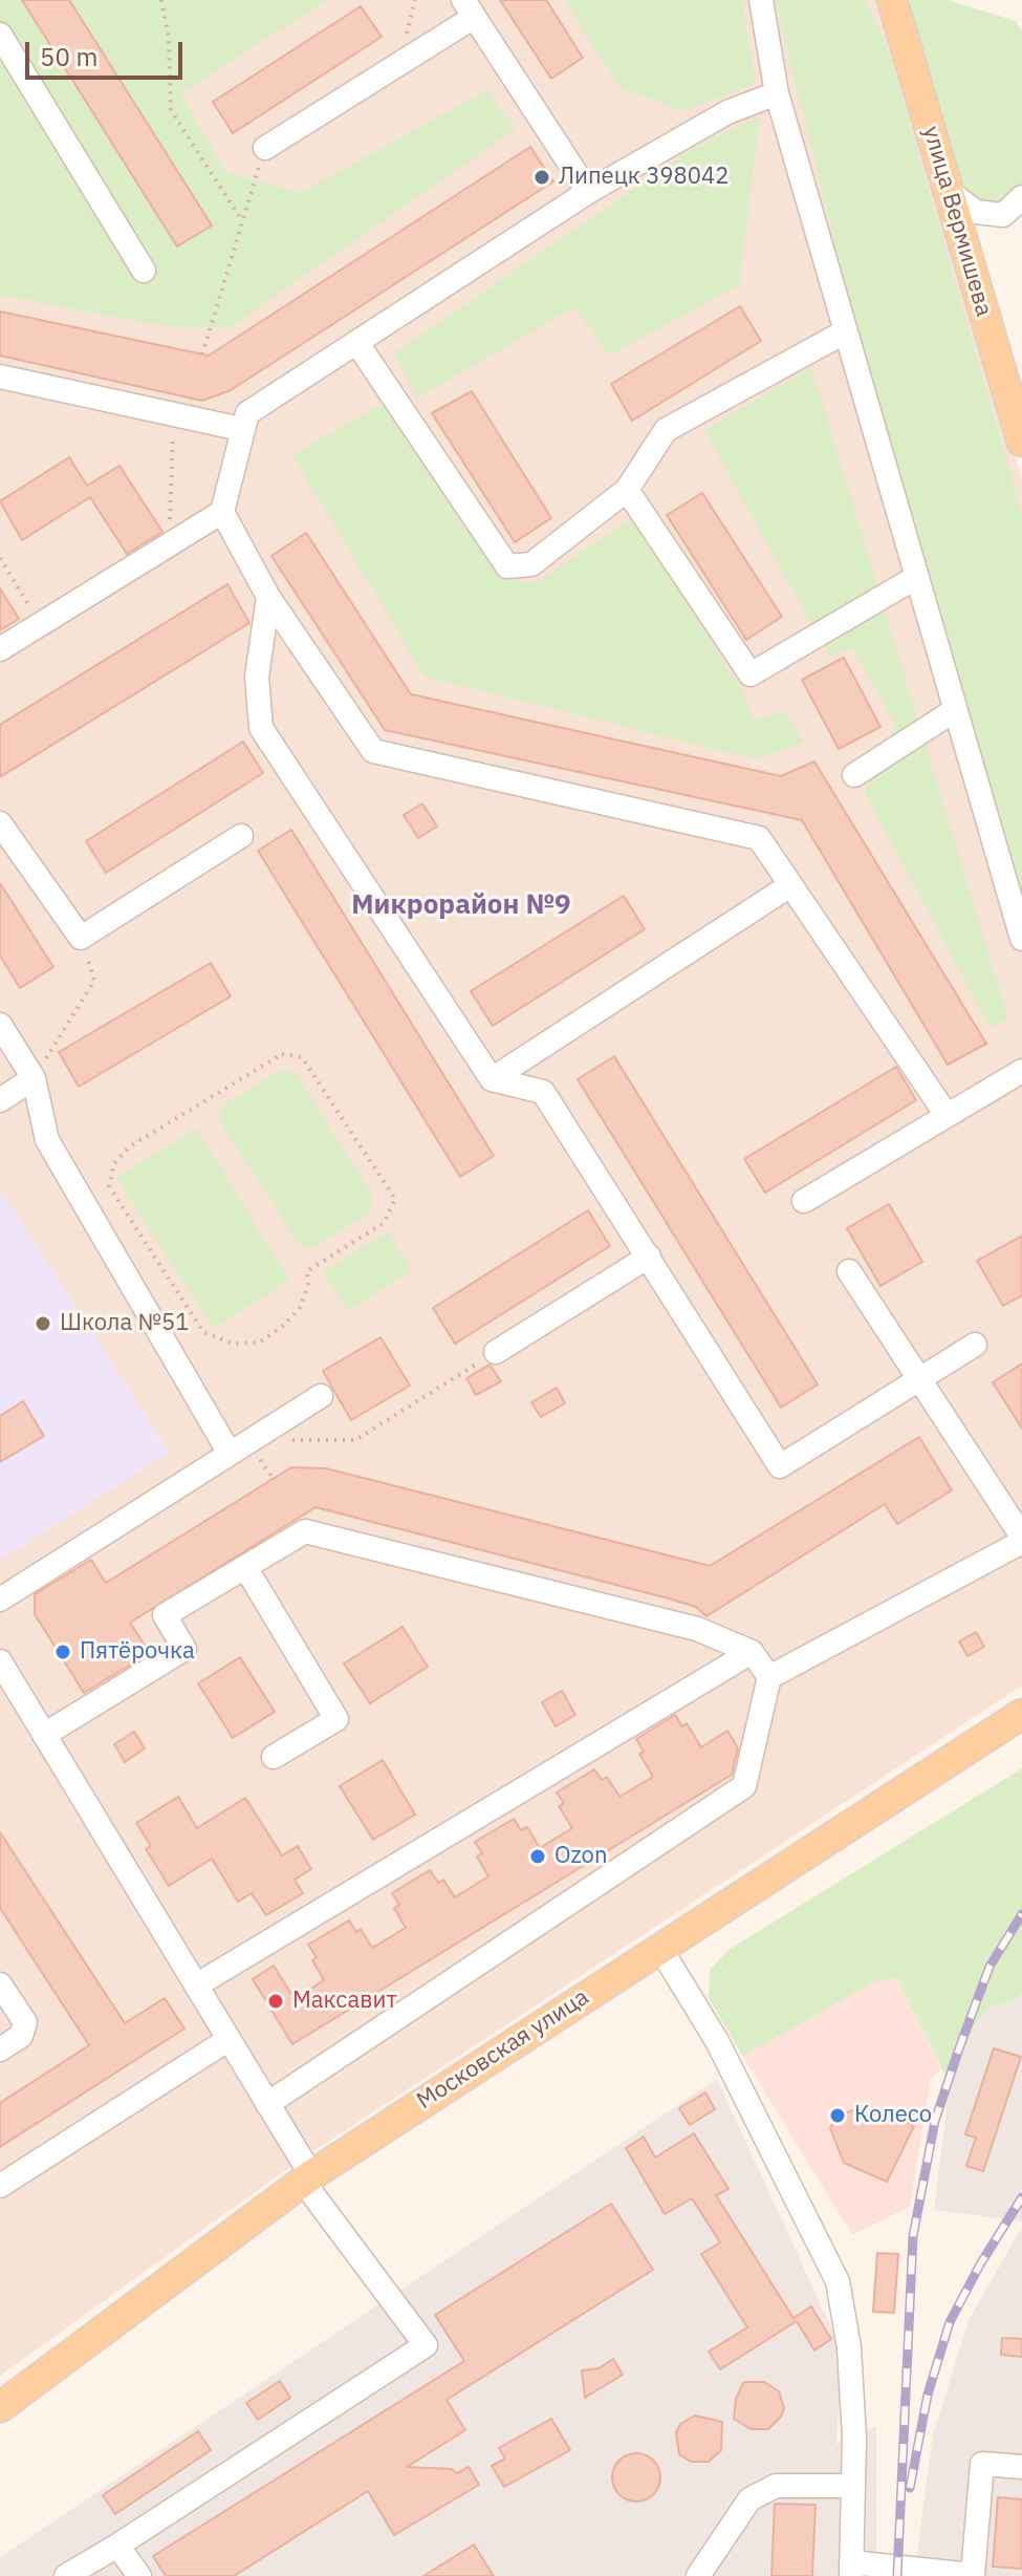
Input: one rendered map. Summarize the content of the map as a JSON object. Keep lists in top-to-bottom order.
{
  "streets": {
    "main road": ["улица Вермишева", "Московская улица"]
  },
  "districts": ["Микрорайон №9"],
  "places": [
    "Липецк 398042",
    "Школа №51",
    "Пятёрочка",
    "Ozon",
    "Максавит",
    "Колесо"
  ],
  "scale_bar": "50 m"
}
